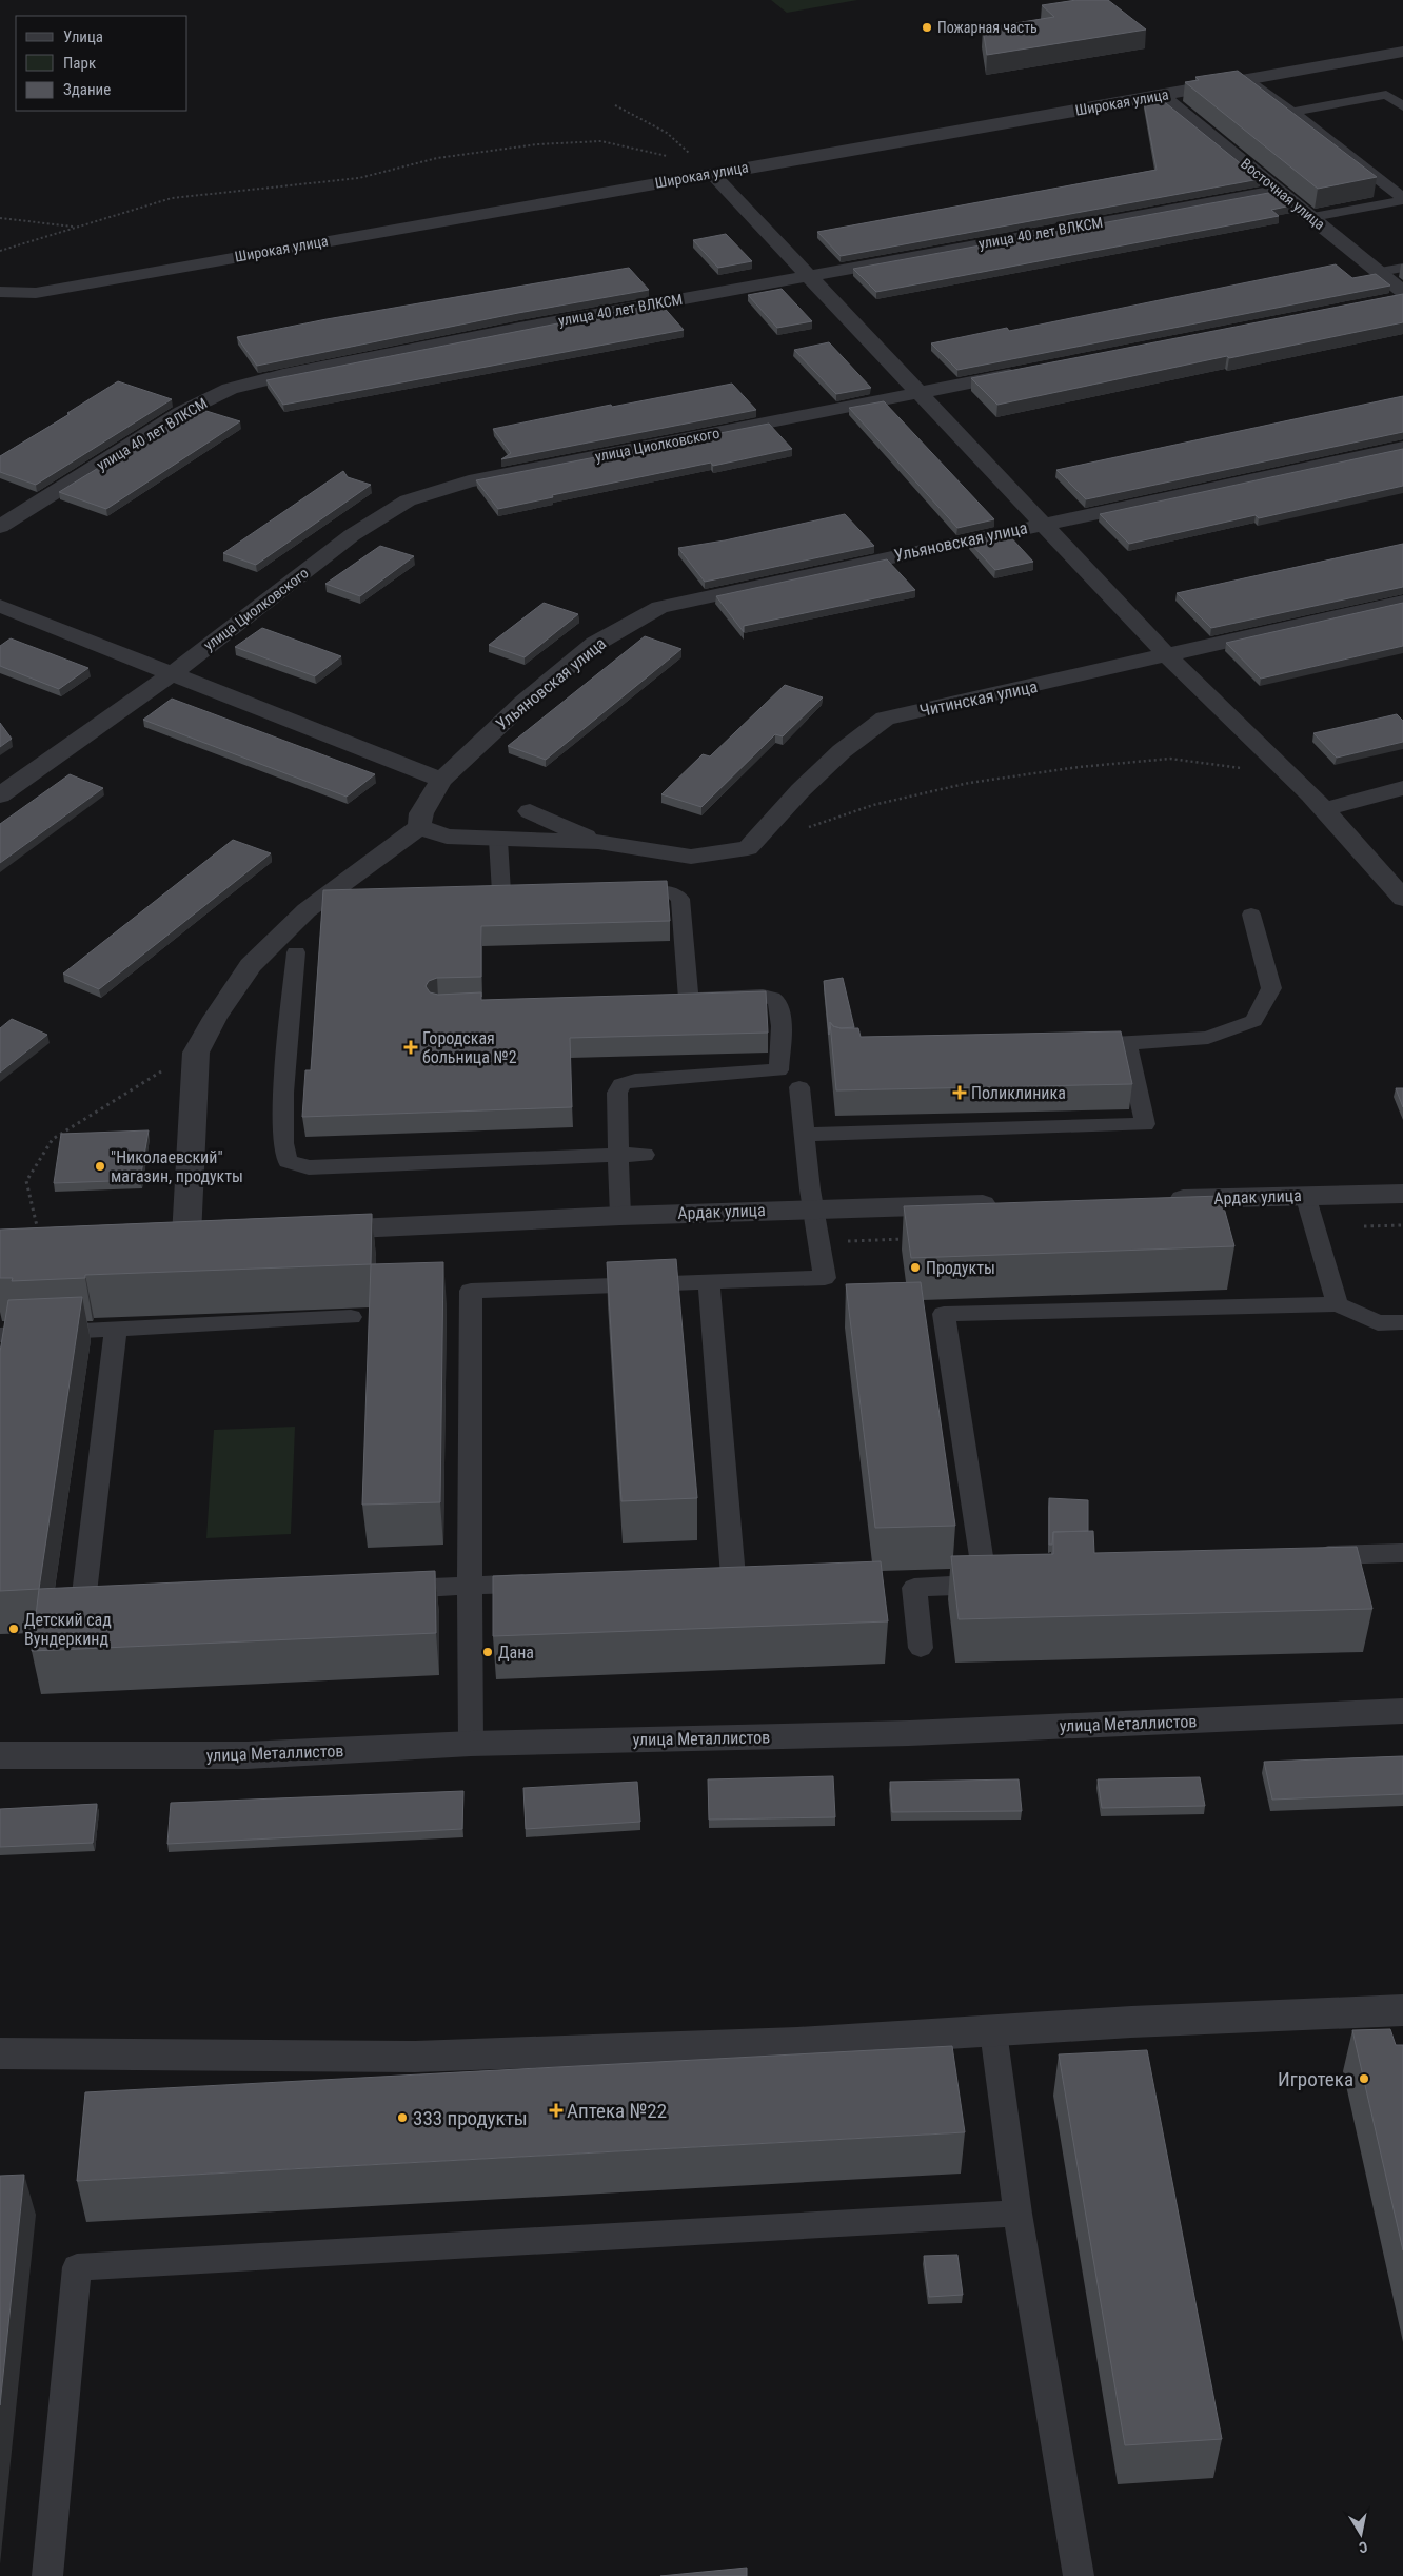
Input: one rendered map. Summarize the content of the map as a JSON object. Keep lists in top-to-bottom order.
{
  "streets": {
    "street": [
      "Широкая улица",
      "Восточная улица",
      "улица 40 лет ВЛКСМ",
      "улица Циолковского",
      "Ульяновская улица",
      "Читинская улица",
      "Ардак улица",
      "улица Металлистов"
    ]
  },
  "crossings": [
    ["Широкая улица", "Восточная улица"],
    ["Восточная улица", "улица 40 лет ВЛКСМ"]
  ],
  "places": {
    "other": [
      "Пожарная часть",
      "\"Николаевский\" магазин, продукты",
      "Продукты",
      "Детский сад Вундеркинд",
      "Дана",
      "Игротека",
      "333 продукты"
    ],
    "health": ["Городская больница №2", "Поликлиника", "Аптека №22"]
  },
  "legend": ["Улица", "Парк", "Здание"],
  "north": "bottom"
}
